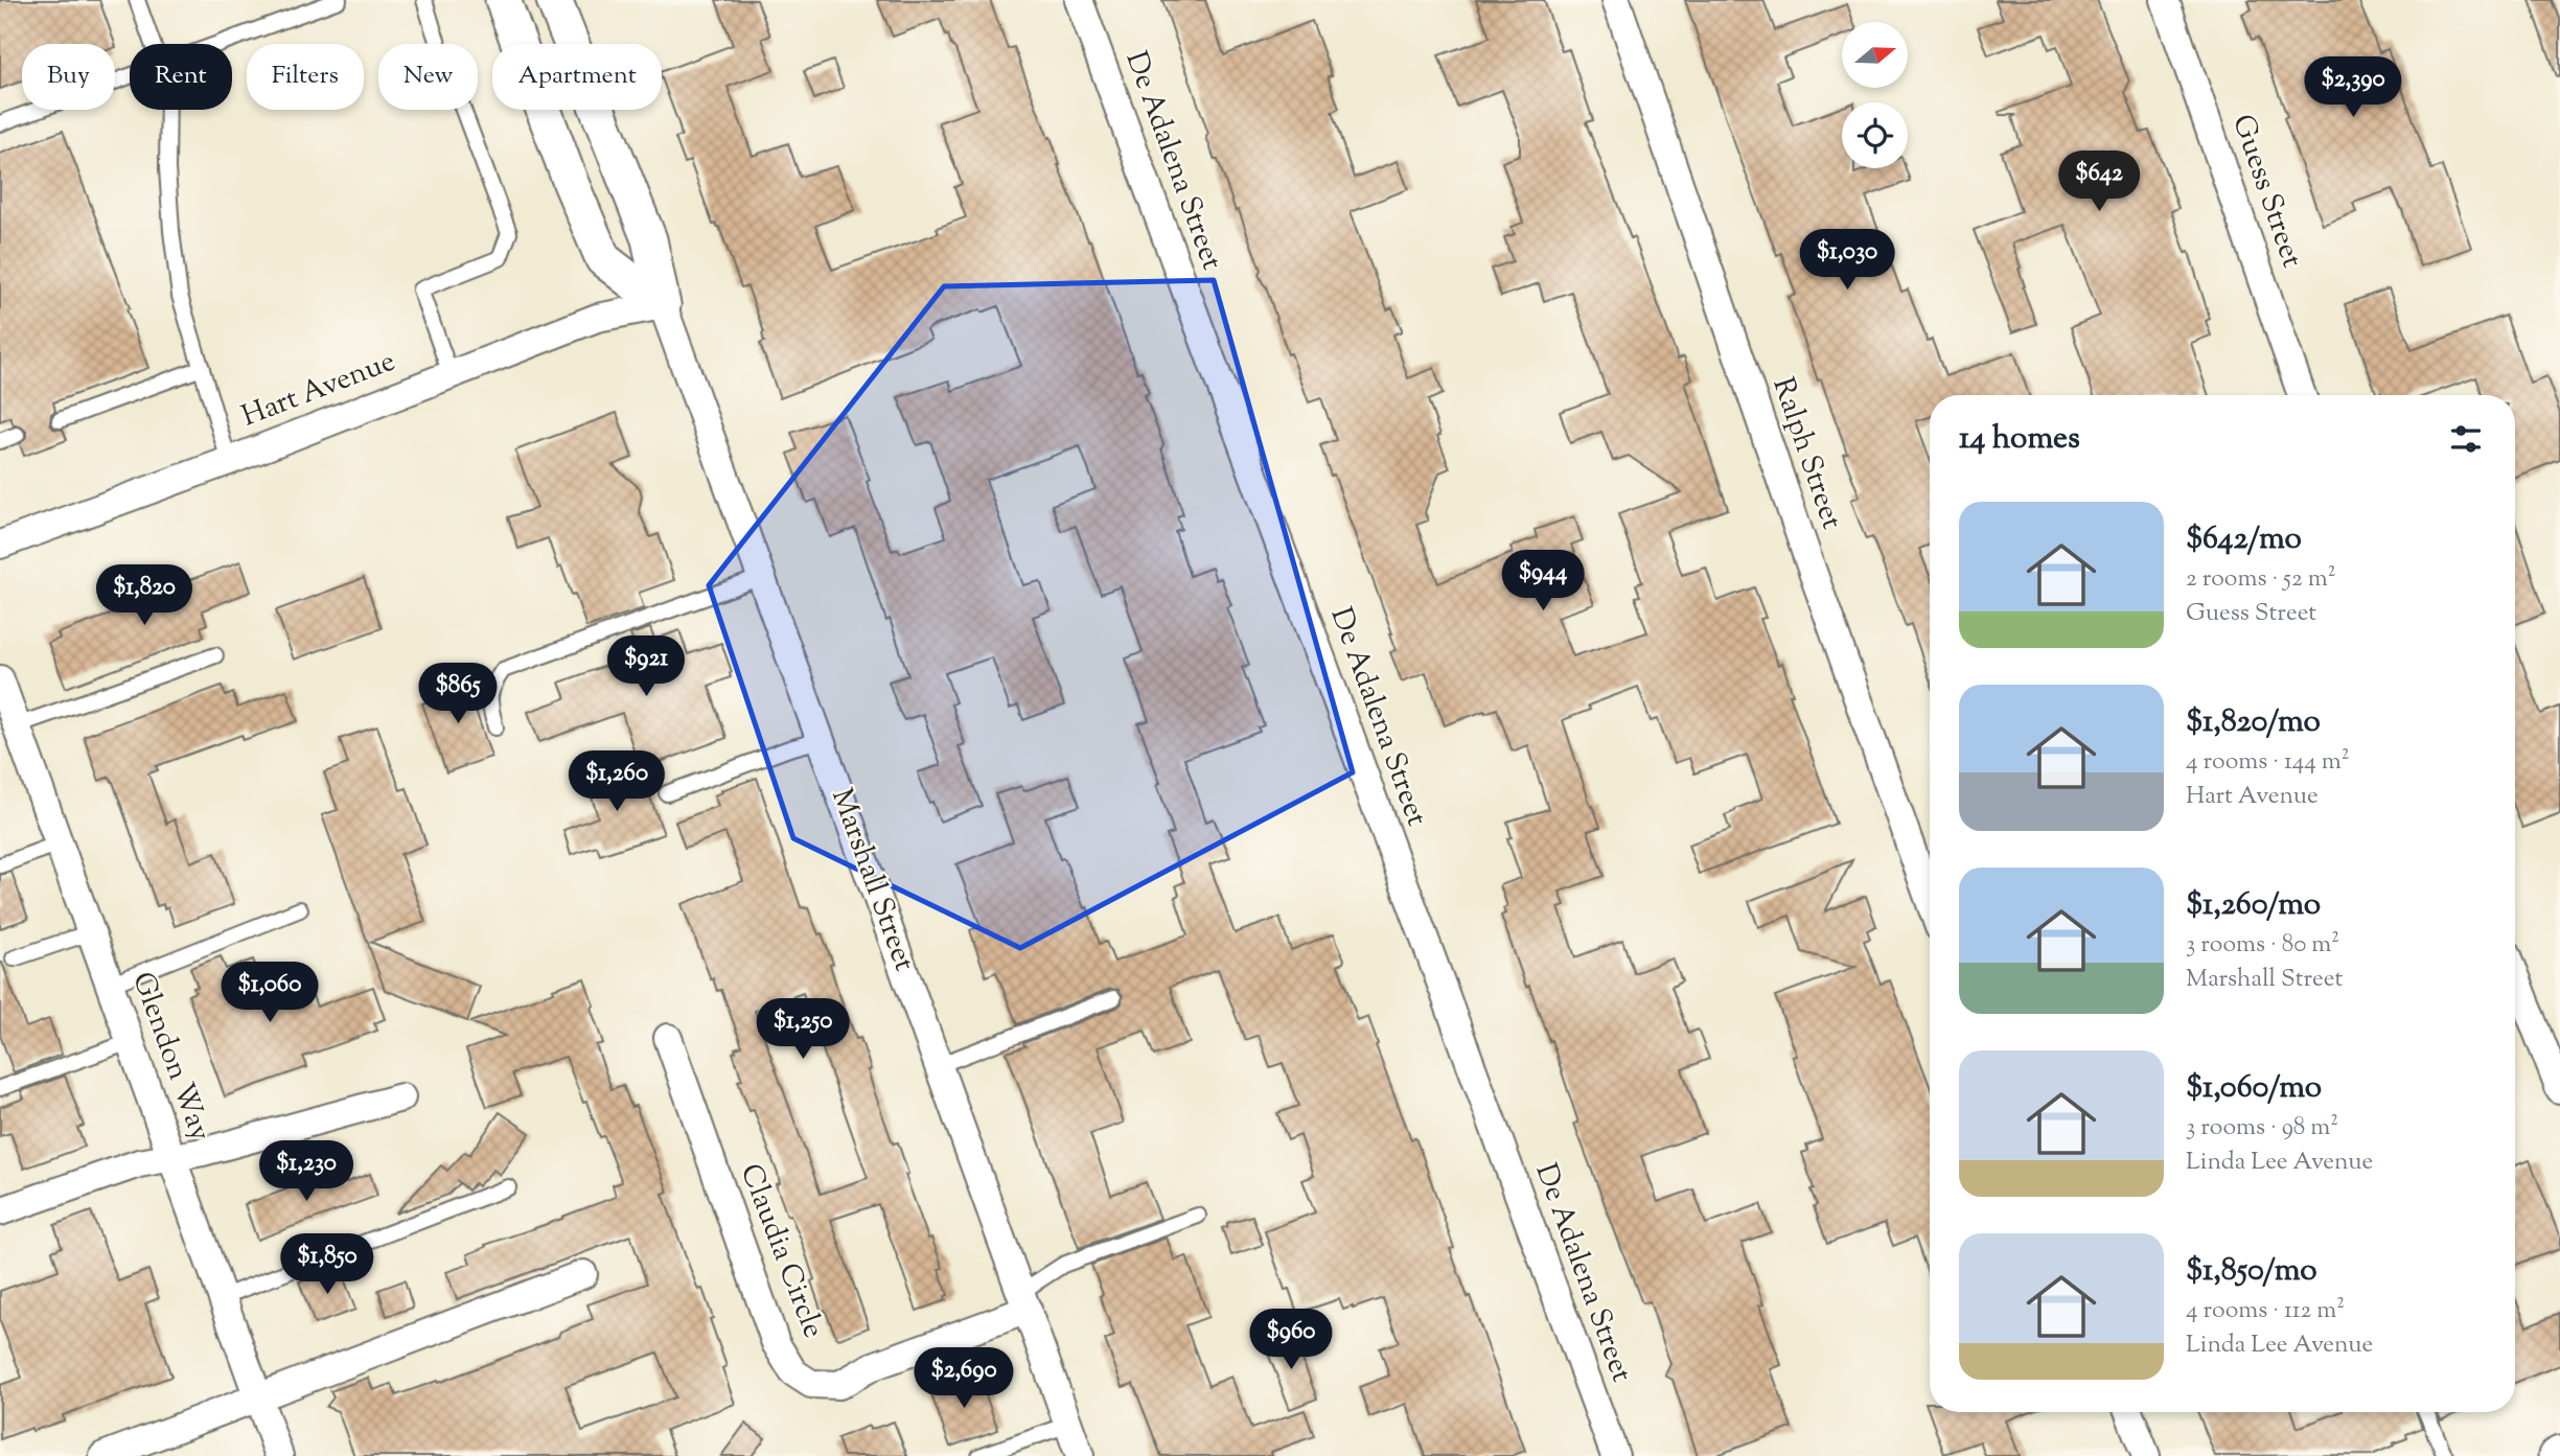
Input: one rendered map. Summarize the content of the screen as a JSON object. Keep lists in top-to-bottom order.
{
  "streets": {
    "street": [
      "De Adalena Street",
      "Guess Street",
      "Hart Avenue",
      "Ralph Street",
      "Marshall Street",
      "Glendon Way",
      "Claudia Circle"
    ]
  },
  "crossings": [
    ["Hart Avenue", "Marshall Street"],
    ["Marshall Street", "Claudia Circle"]
  ],
  "north": "right",
  "page": {
    "chip": [
      "Buy",
      "Rent",
      "Filters",
      "New",
      "Apartment"
    ],
    "price": [
      "$2,390",
      "$642",
      "$1,030",
      "$944",
      "$1,820",
      "$921",
      "$865",
      "$1,260",
      "$1,060",
      "$1,250",
      "$1,230",
      "$1,850",
      "$960",
      "$2,690"
    ],
    "heading": "14 homes",
    "list": [
      {
        "name": "$642/mo",
        "note": "2 rooms · 52 m² · Guess Street"
      },
      {
        "name": "$1,820/mo",
        "note": "4 rooms · 144 m² · Hart Avenue"
      },
      {
        "name": "$1,260/mo",
        "note": "3 rooms · 80 m² · Marshall Street"
      },
      {
        "name": "$1,060/mo",
        "note": "3 rooms · 98 m² · Linda Lee Avenue"
      },
      {
        "name": "$1,850/mo",
        "note": "4 rooms · 112 m² · Linda Lee Avenue"
      }
    ]
  }
}
